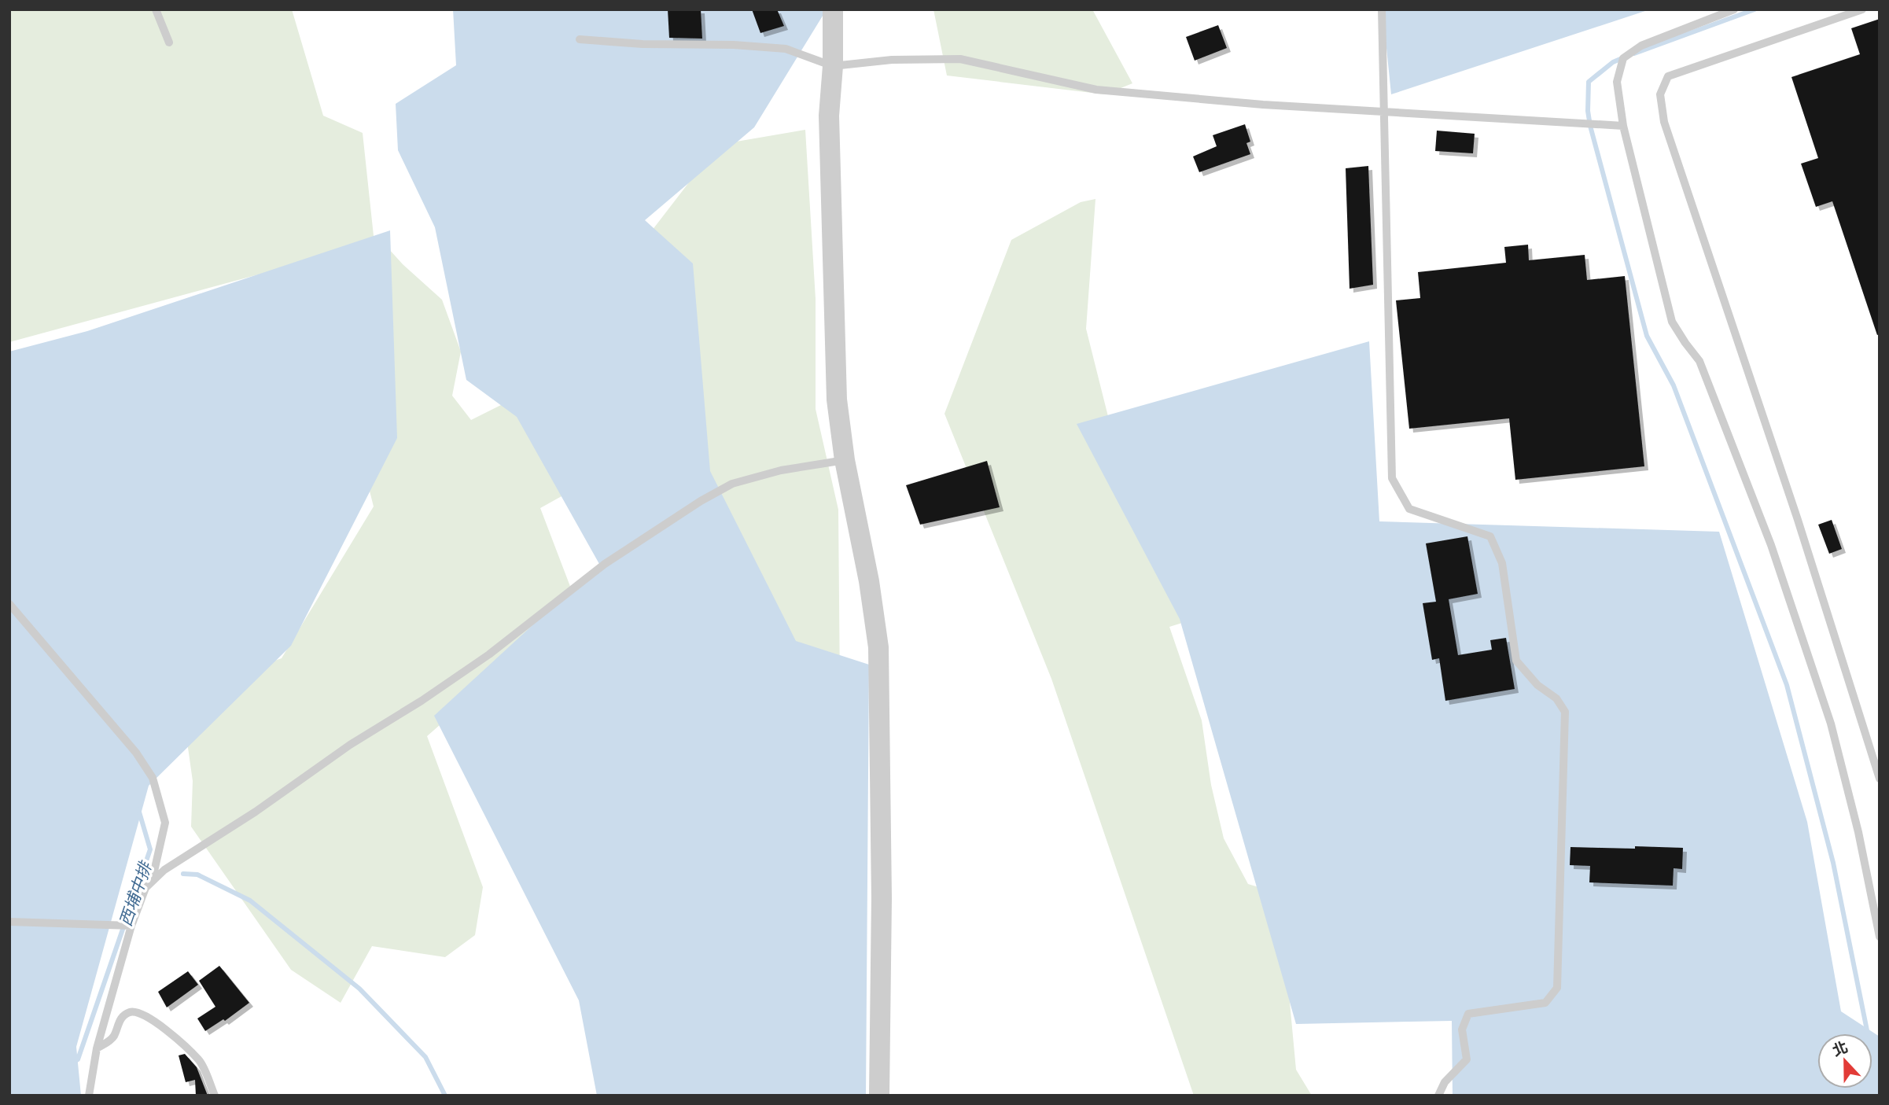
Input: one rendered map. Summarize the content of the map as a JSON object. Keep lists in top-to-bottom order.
{
  "water": ["西埔中排"],
  "north": "top"
}
